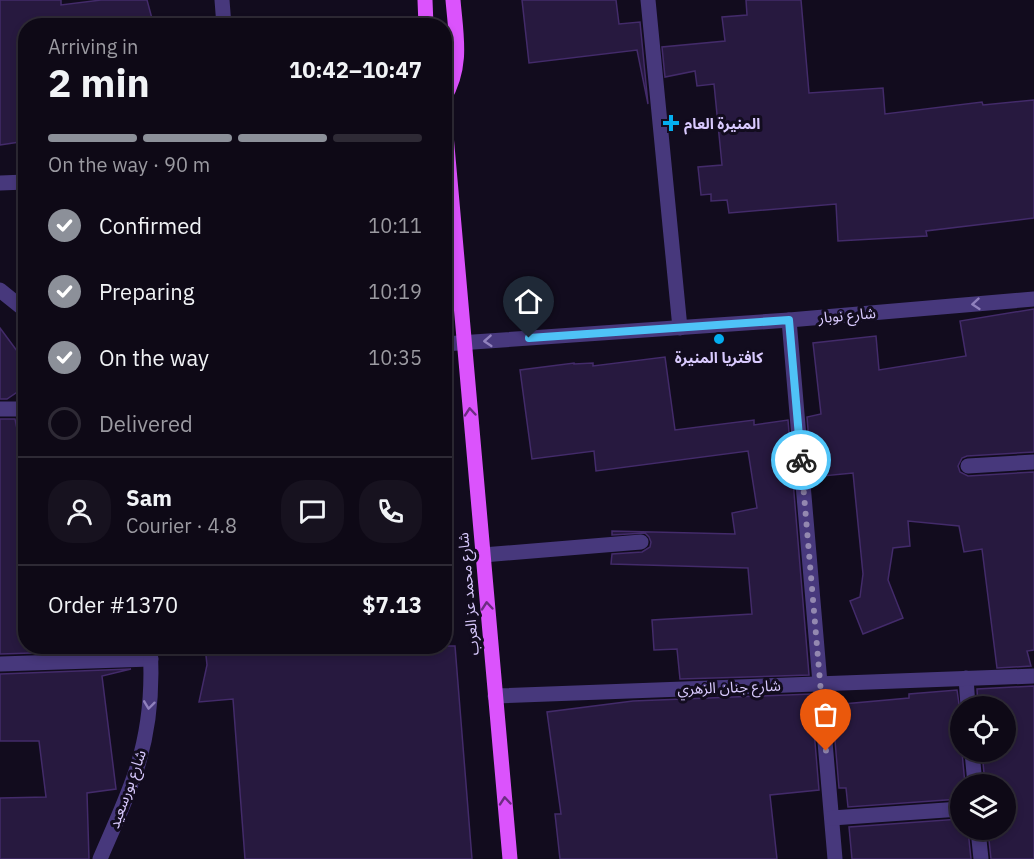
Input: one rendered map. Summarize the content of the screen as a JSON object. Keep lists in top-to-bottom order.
{
  "streets": {
    "main road": ["شارع محمد عز العرب"],
    "street": ["شارع نوبار", "شارع جنان الزهري", "شارع بورسعيد"]
  },
  "crossings": [
    ["شارع نوبار", "شارع محمد عز العرب"],
    ["شارع محمد عز العرب", "شارع جنان الزهري"]
  ],
  "one_way": ["شارع نوبار", "شارع محمد عز العرب", "شارع بورسعيد"],
  "places": {
    "health": ["المنيرة العام"],
    "other": ["كافتريا المنيرة"]
  },
  "page": {
    "heading": ["2 min", "Arriving in", "10:42–10:47"],
    "panel": [
      "Sam",
      "Courier · 4.8",
      "Order #1370",
      "$7.13"
    ],
    "bar": "On the way · 90 m",
    "list": [
      ["Confirmed", "10:11"],
      ["Preparing", "10:19"],
      ["On the way", "10:35"],
      "Delivered"
    ]
  }
}
